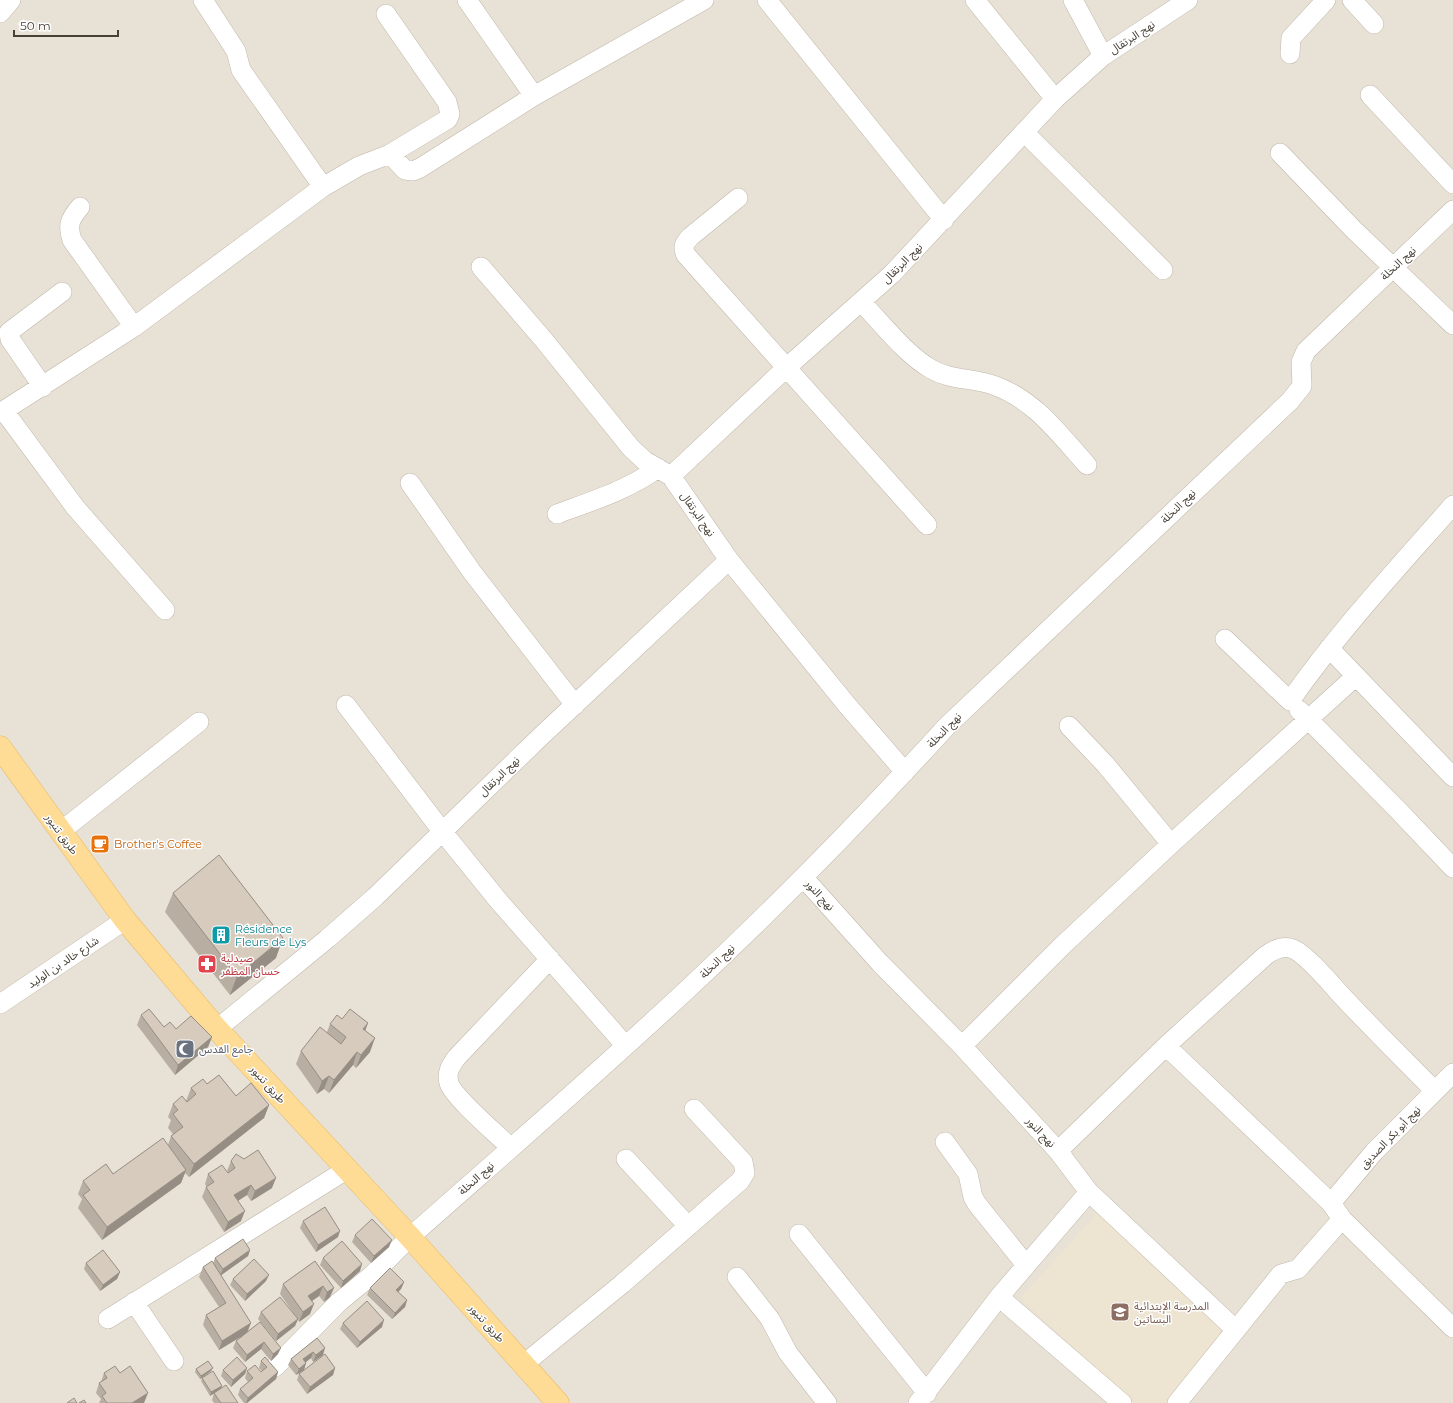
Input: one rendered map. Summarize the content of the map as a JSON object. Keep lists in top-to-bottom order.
{
  "streets": {
    "main road": ["طريق تنيور"],
    "street": [
      "نهج البرتقال",
      "نهج النخلة",
      "نهج النور",
      "شارع خالد بن الوليد",
      "نهج أبو بكر الصديق"
    ]
  },
  "crossings": [
    ["نهج البرتقال", "طريق تنيور"],
    ["نهج النخلة", "طريق تنيور"],
    ["نهج النخلة", "نهج النور"],
    ["طريق تنيور", "شارع خالد بن الوليد"]
  ],
  "places": {
    "cafe": ["Brother's Coffee"],
    "building": ["Résidence Fleurs de Lys"],
    "pharmacy": ["صيدلية حسان المظفر"],
    "mosque": ["جامع القدس"],
    "school or university": ["المدرسة الإبتدائية البساتين"]
  },
  "scale_bar": "50 m"
}
